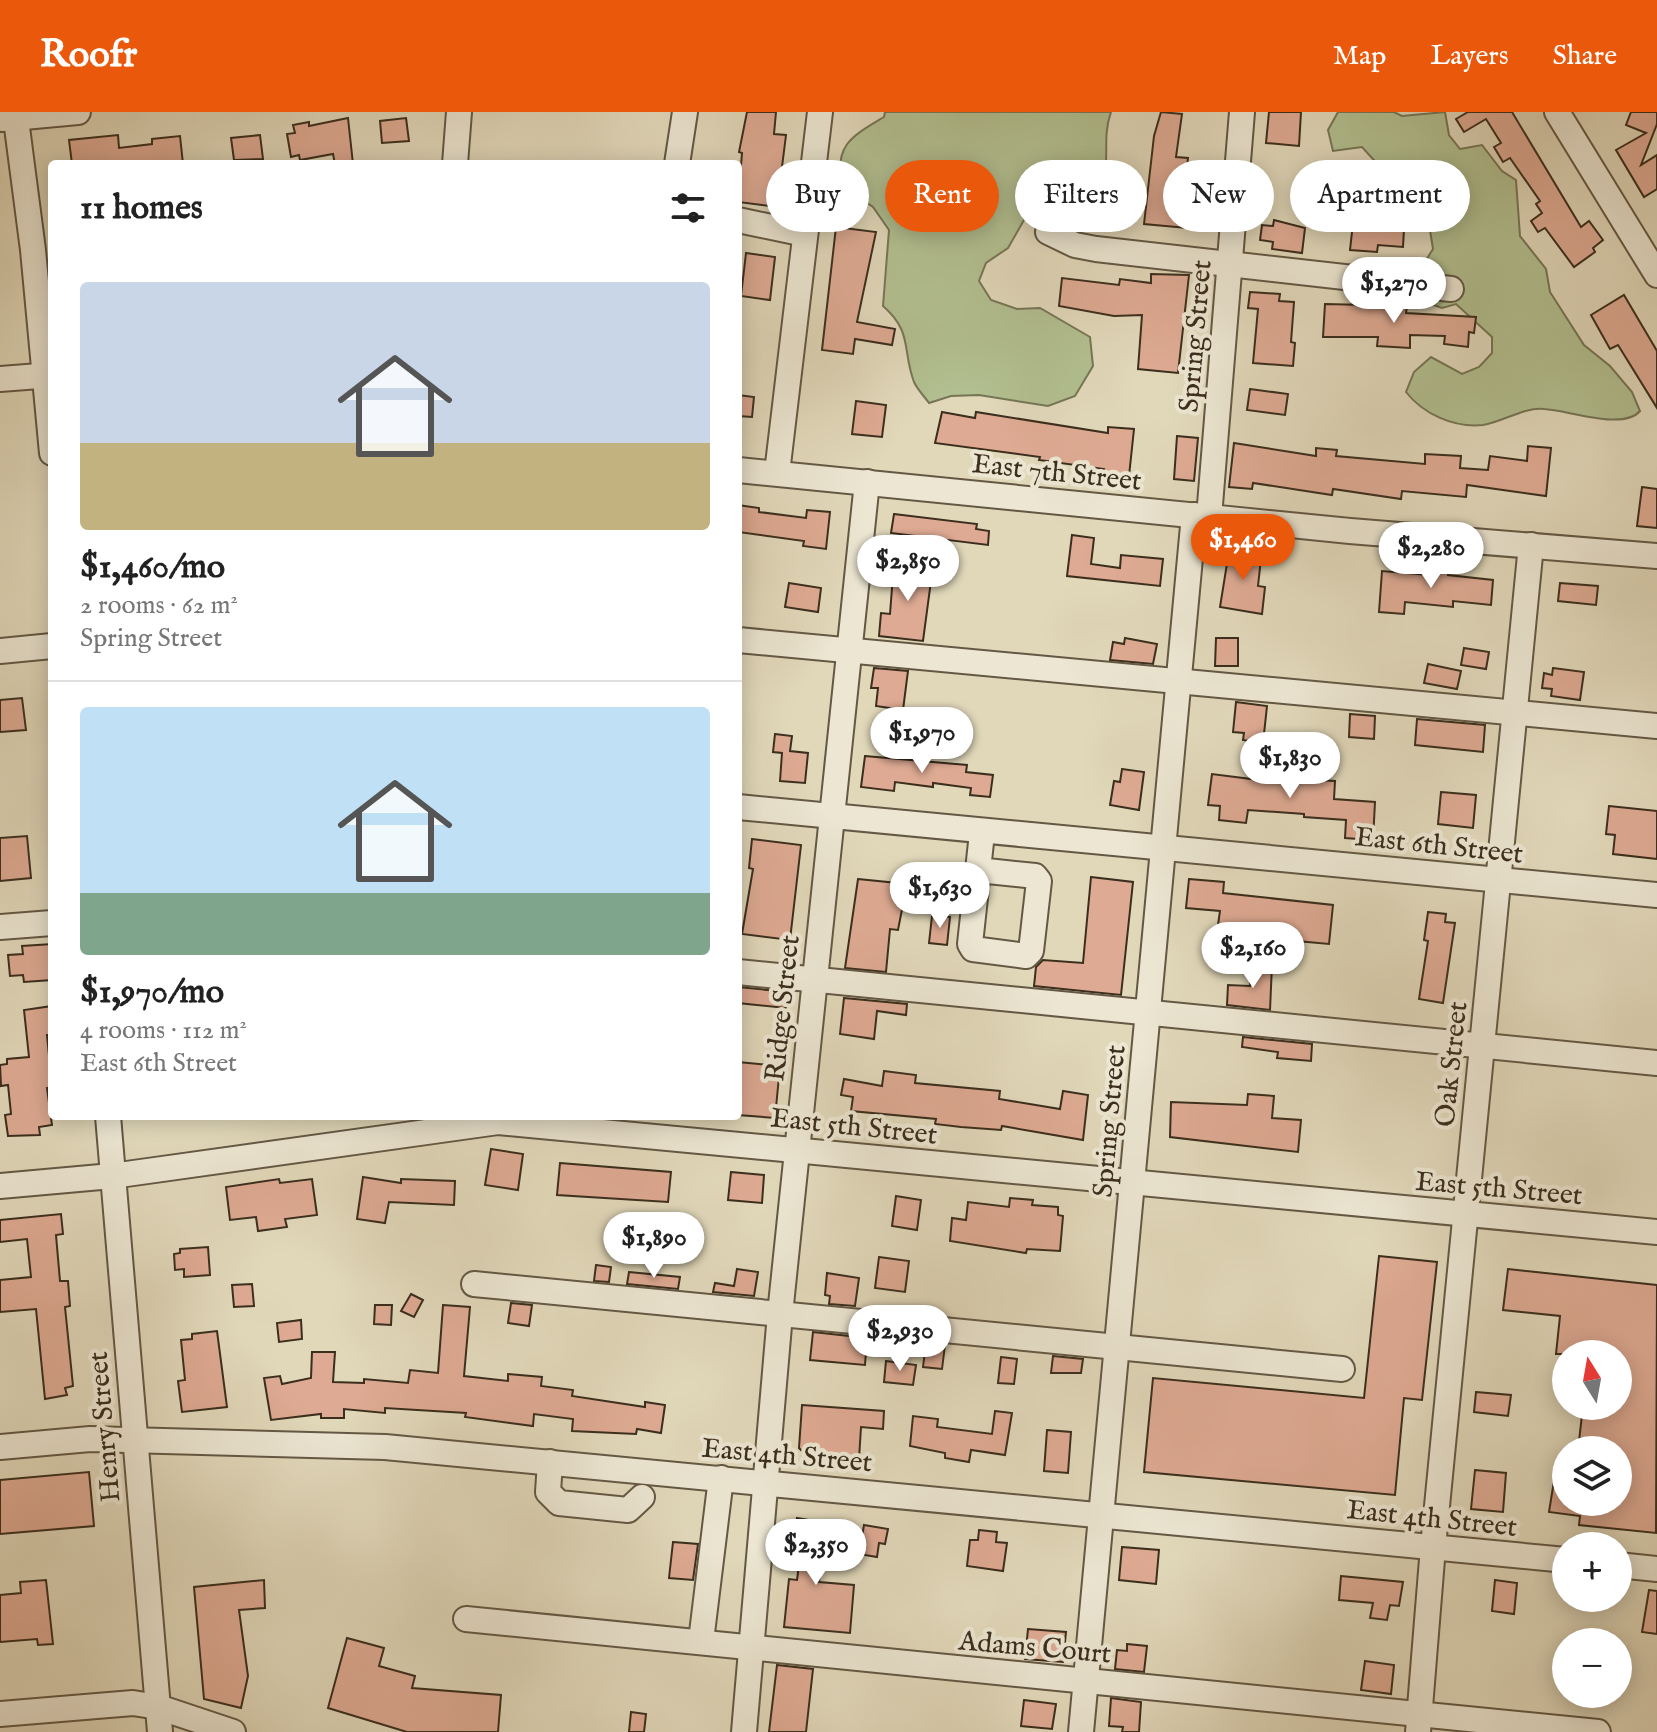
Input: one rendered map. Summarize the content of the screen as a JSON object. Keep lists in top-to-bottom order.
{
  "streets": {
    "street": [
      "Spring Street",
      "East 7th Street",
      "East 6th Street",
      "Ridge Street",
      "Oak Street",
      "East 5th Street",
      "Henry Street",
      "East 4th Street",
      "Adams Court"
    ]
  },
  "crossings": [
    ["Spring Street", "East 7th Street"],
    ["Spring Street", "East 6th Street"],
    ["Spring Street", "East 5th Street"],
    ["Spring Street", "East 4th Street"],
    ["Spring Street", "Adams Court"],
    ["East 7th Street", "Ridge Street"],
    ["East 7th Street", "Oak Street"],
    ["East 6th Street", "Ridge Street"],
    ["East 6th Street", "Oak Street"],
    ["Ridge Street", "East 5th Street"],
    ["Ridge Street", "East 4th Street"],
    ["Ridge Street", "Adams Court"],
    ["Oak Street", "East 5th Street"],
    ["Oak Street", "East 4th Street"],
    ["Oak Street", "Adams Court"],
    ["East 5th Street", "Henry Street"],
    ["Henry Street", "East 4th Street"]
  ],
  "north": "top",
  "page": {
    "header": "Roofr",
    "nav": ["Map", "Layers", "Share"],
    "chip": [
      "Buy",
      "Rent",
      "Filters",
      "New",
      "Apartment"
    ],
    "heading": "11 homes",
    "list": [
      {
        "name": "$1,460/mo",
        "note": "2 rooms · 62 m² · Spring Street"
      },
      {
        "name": "$1,970/mo",
        "note": "4 rooms · 112 m² · East 6th Street"
      }
    ],
    "price": [
      "$1,270",
      "$1,460",
      "$2,280",
      "$2,850",
      "$1,970",
      "$1,830",
      "$1,630",
      "$2,160",
      "$1,890",
      "$2,930",
      "$2,350"
    ],
    "map_buttons": ["+", "−"]
  }
}
